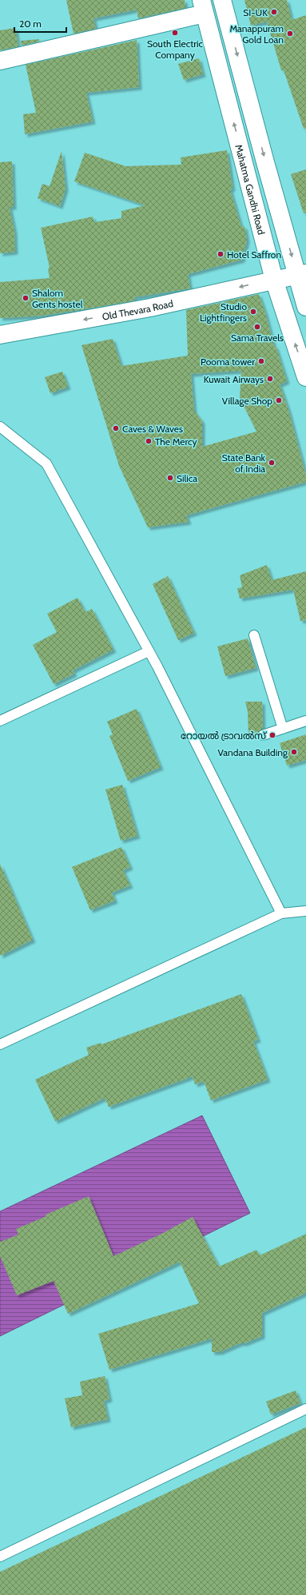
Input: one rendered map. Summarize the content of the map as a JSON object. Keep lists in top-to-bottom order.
{
  "streets": {
    "main road": ["Mahatma Gandhi Road", "Old Thevara Road"]
  },
  "crossings": [
    ["Mahatma Gandhi Road", "Old Thevara Road"]
  ],
  "one_way": ["Old Thevara Road"],
  "places": [
    "SI-UK",
    "South Electric Company",
    "Manappuram Gold Loan",
    "Hotel Saffron",
    "Shalom Gents hostel",
    "Studio Lightfingers",
    "Sama Travels",
    "Pooma tower",
    "Kuwait Airways",
    "Village Shop",
    "Caves & Waves",
    "The Mercy",
    "State Bank of India",
    "Silica",
    "റോയൽ ട്രാവൽസ്",
    "Vandana Building"
  ],
  "scale_bar": "20 m"
}
